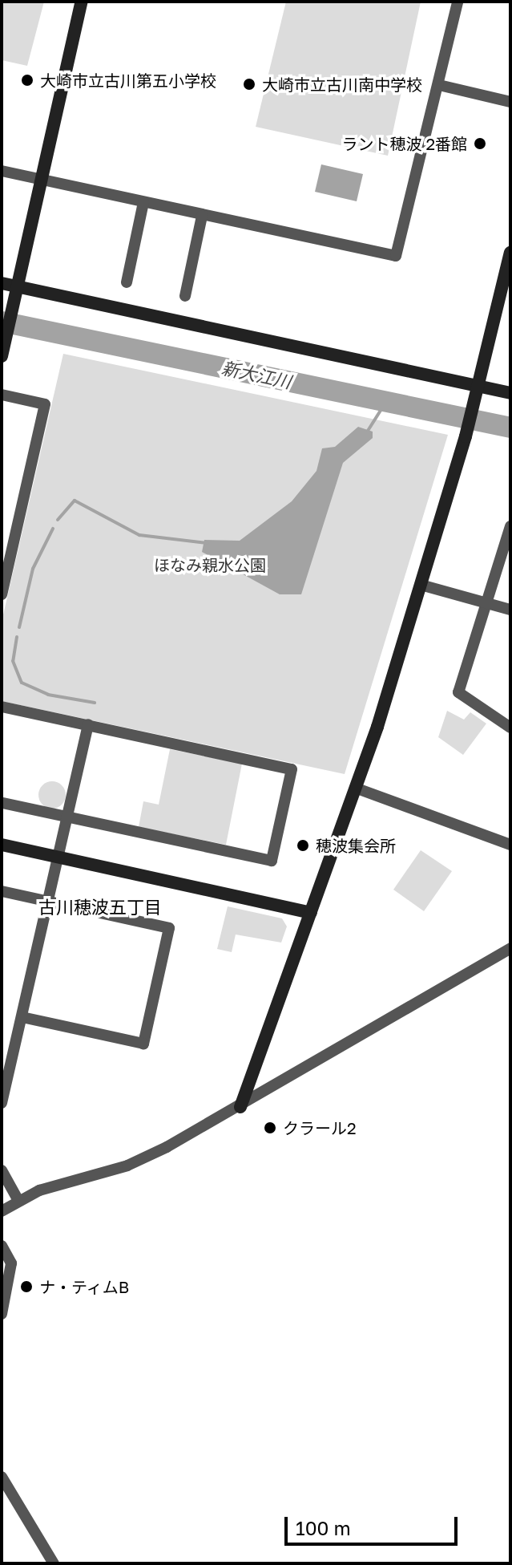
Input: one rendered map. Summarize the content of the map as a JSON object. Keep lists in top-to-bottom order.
{
  "districts": ["古川穂波五丁目"],
  "water": ["新大江川"],
  "parks": ["ほなみ親水公園"],
  "places": [
    "大崎市立古川第五小学校",
    "大崎市立古川南中学校",
    "ラント穂波 2番館",
    "穂波集会所",
    "クラール2",
    "ナ・ティムB"
  ],
  "scale_bar": "100 m"
}
